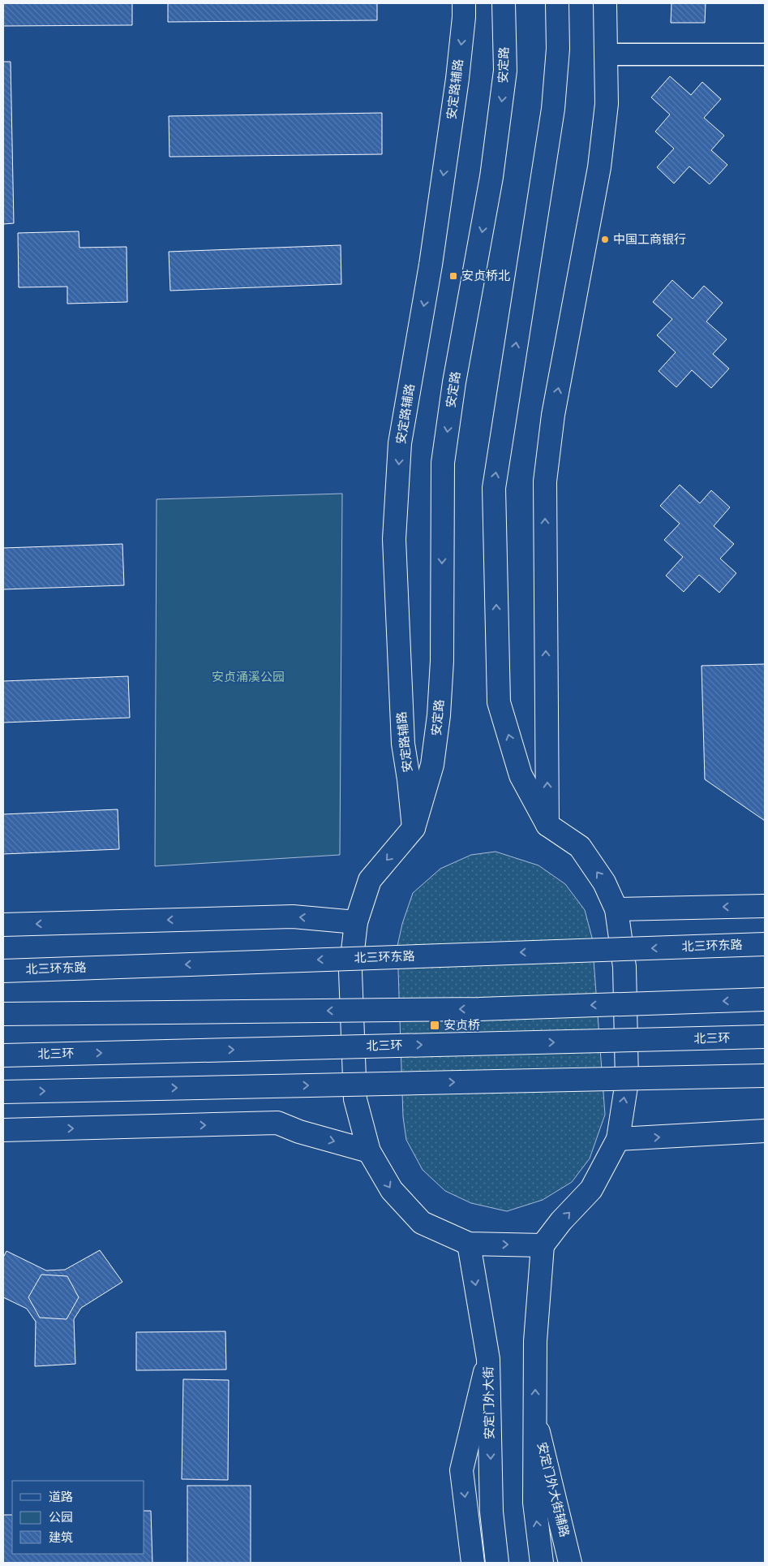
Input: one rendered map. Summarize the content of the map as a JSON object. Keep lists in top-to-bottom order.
{
  "streets": {
    "main road": [
      "安定路",
      "安定路辅路",
      "北三环东路",
      "北三环",
      "安定门外大街",
      "安定门外大街辅路"
    ]
  },
  "crossings": [
    ["安定路", "安定路辅路"]
  ],
  "parks": ["安贞涌溪公园"],
  "places": {
    "other": ["中国工商银行"],
    "transit": ["安贞桥北", "安贞桥"]
  },
  "legend": ["道路", "公园", "建筑"]
}
